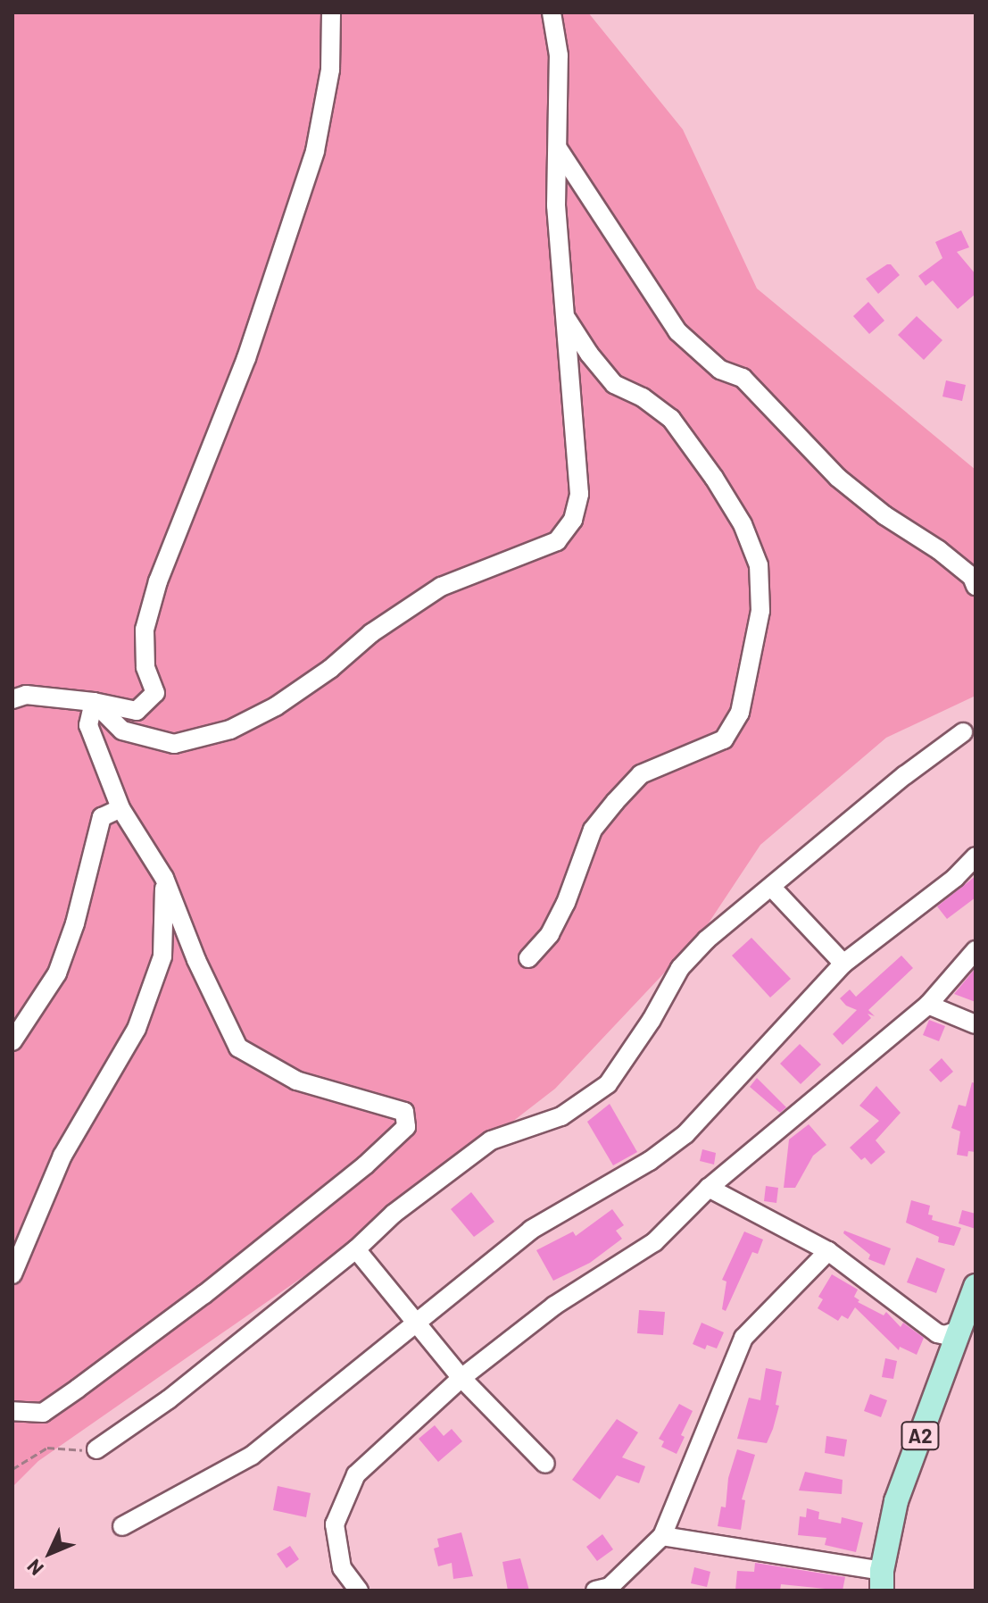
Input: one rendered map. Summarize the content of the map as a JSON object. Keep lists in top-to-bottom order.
{
  "streets": {
    "main road": ["A2"]
  },
  "north": "bottom left"
}
